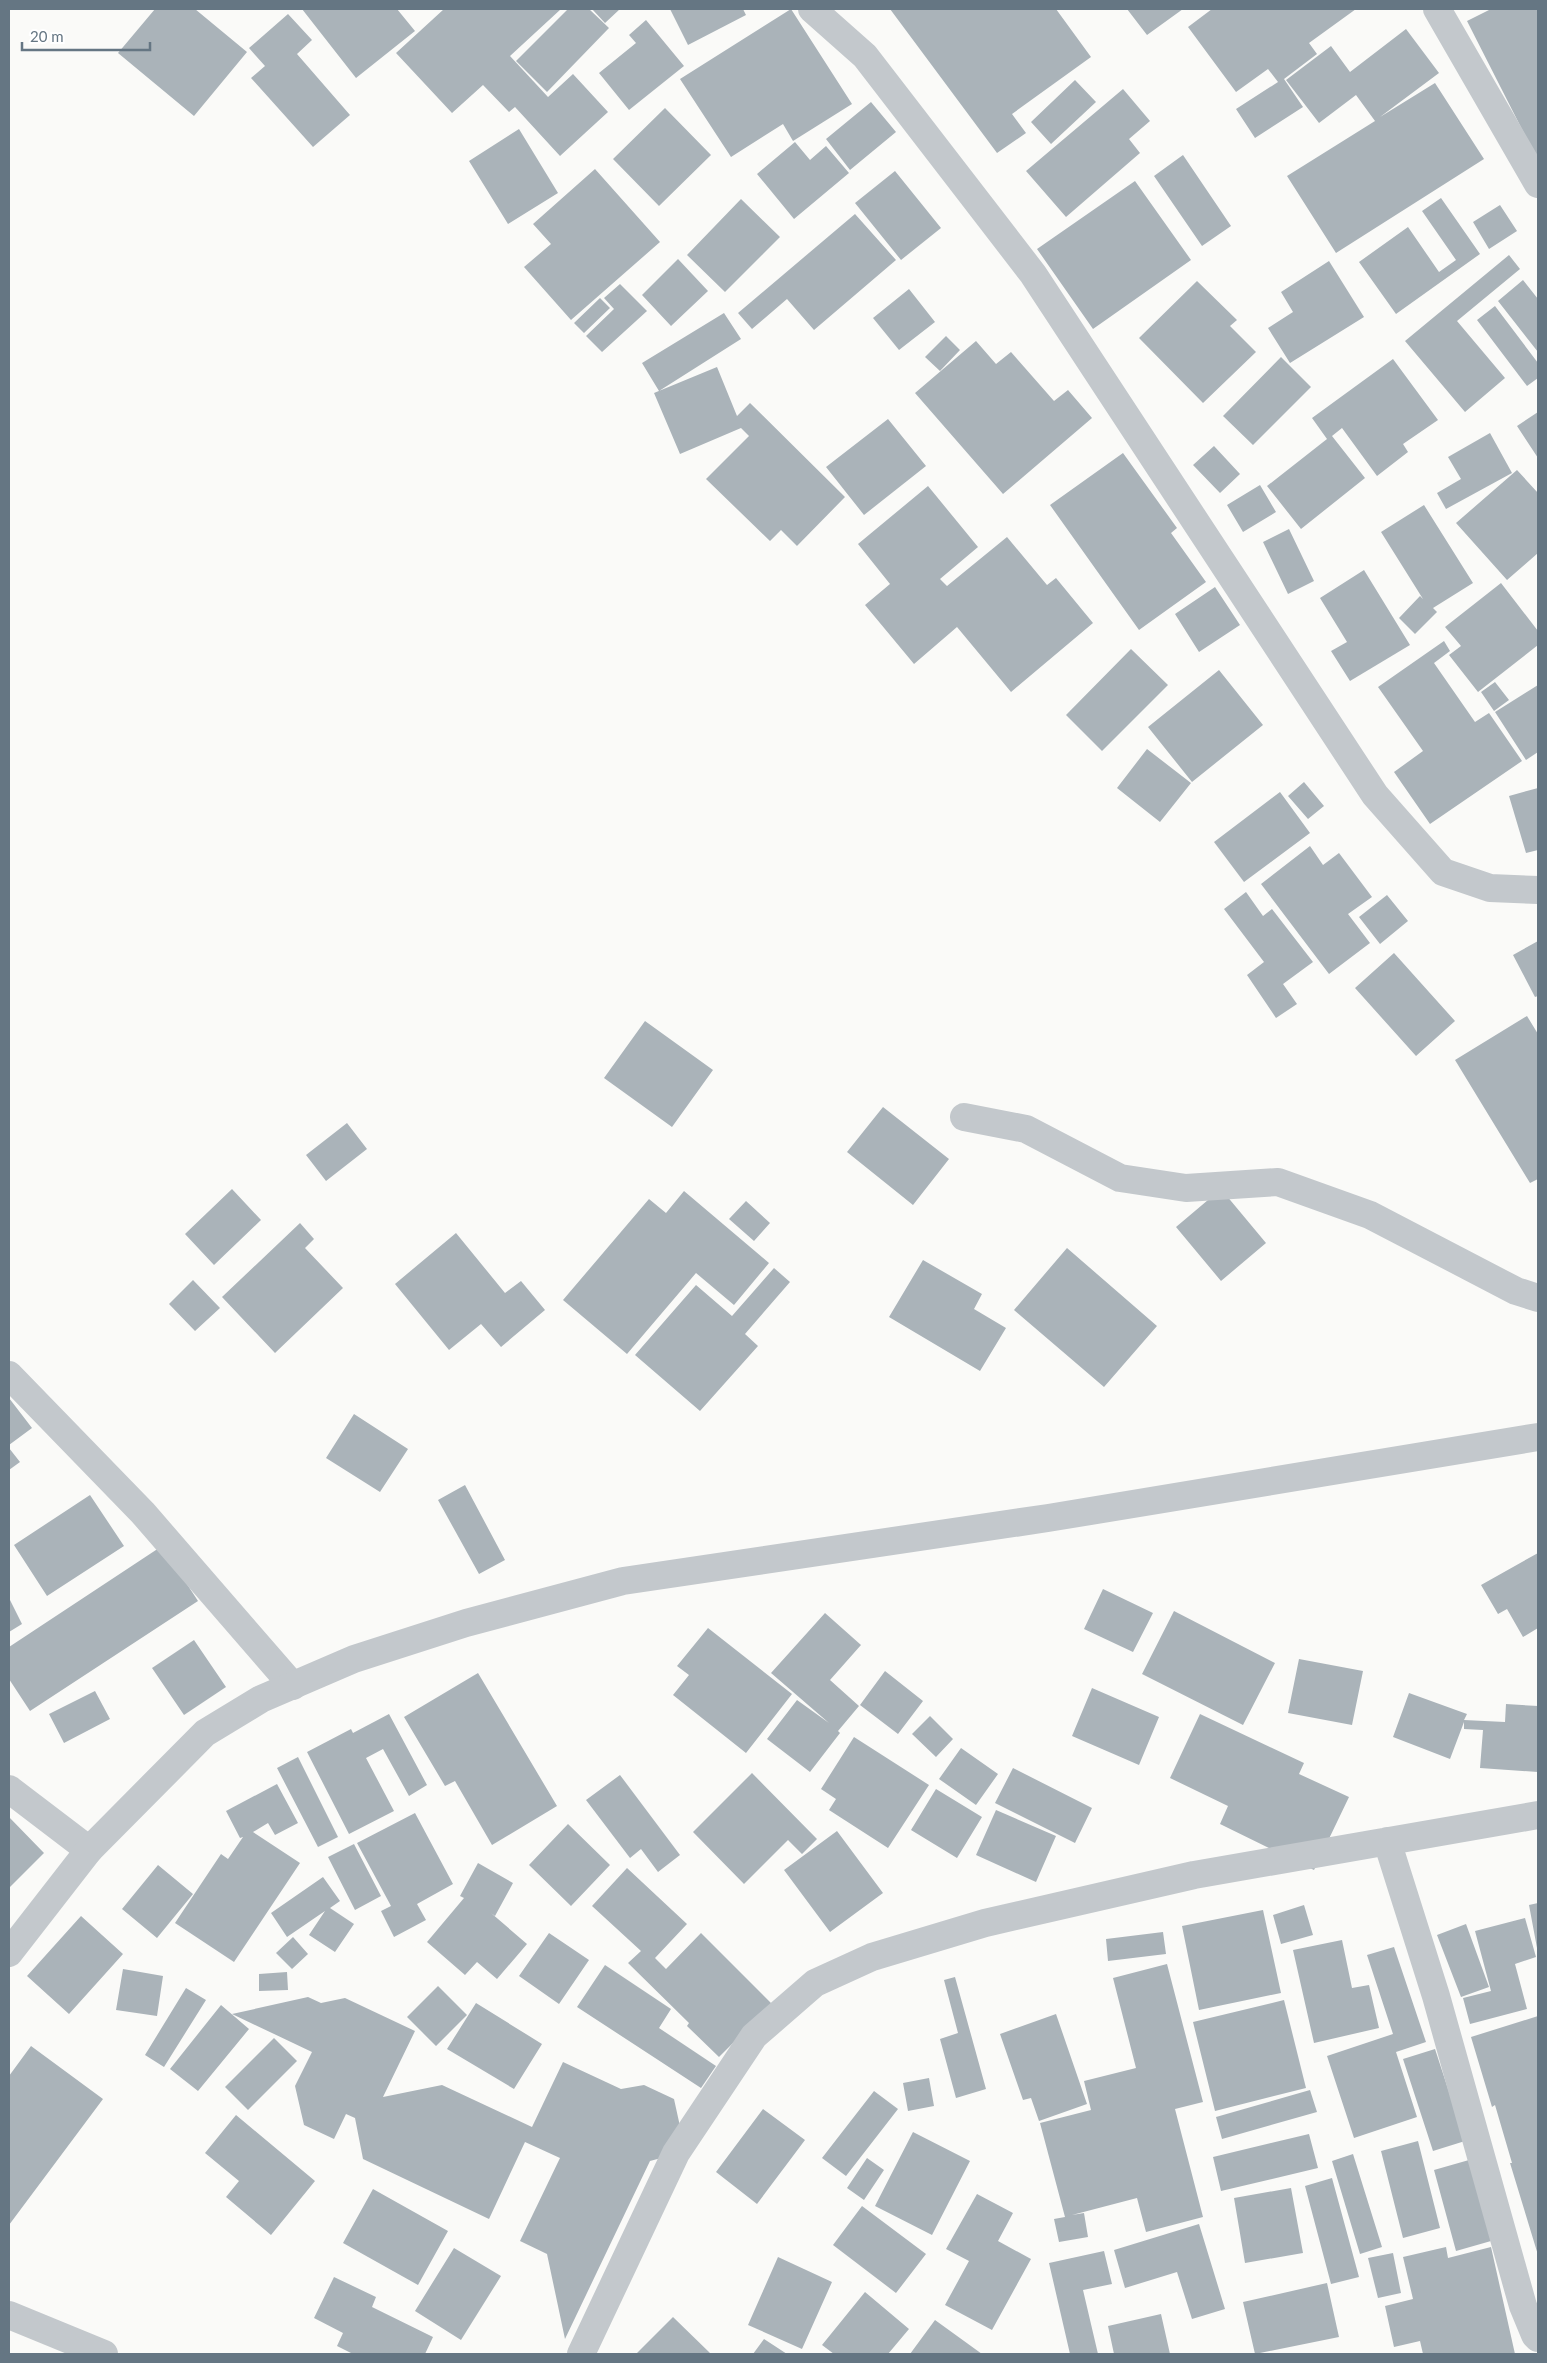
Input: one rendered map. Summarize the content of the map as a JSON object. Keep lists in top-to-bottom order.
{
  "scale_bar": "20 m"
}
